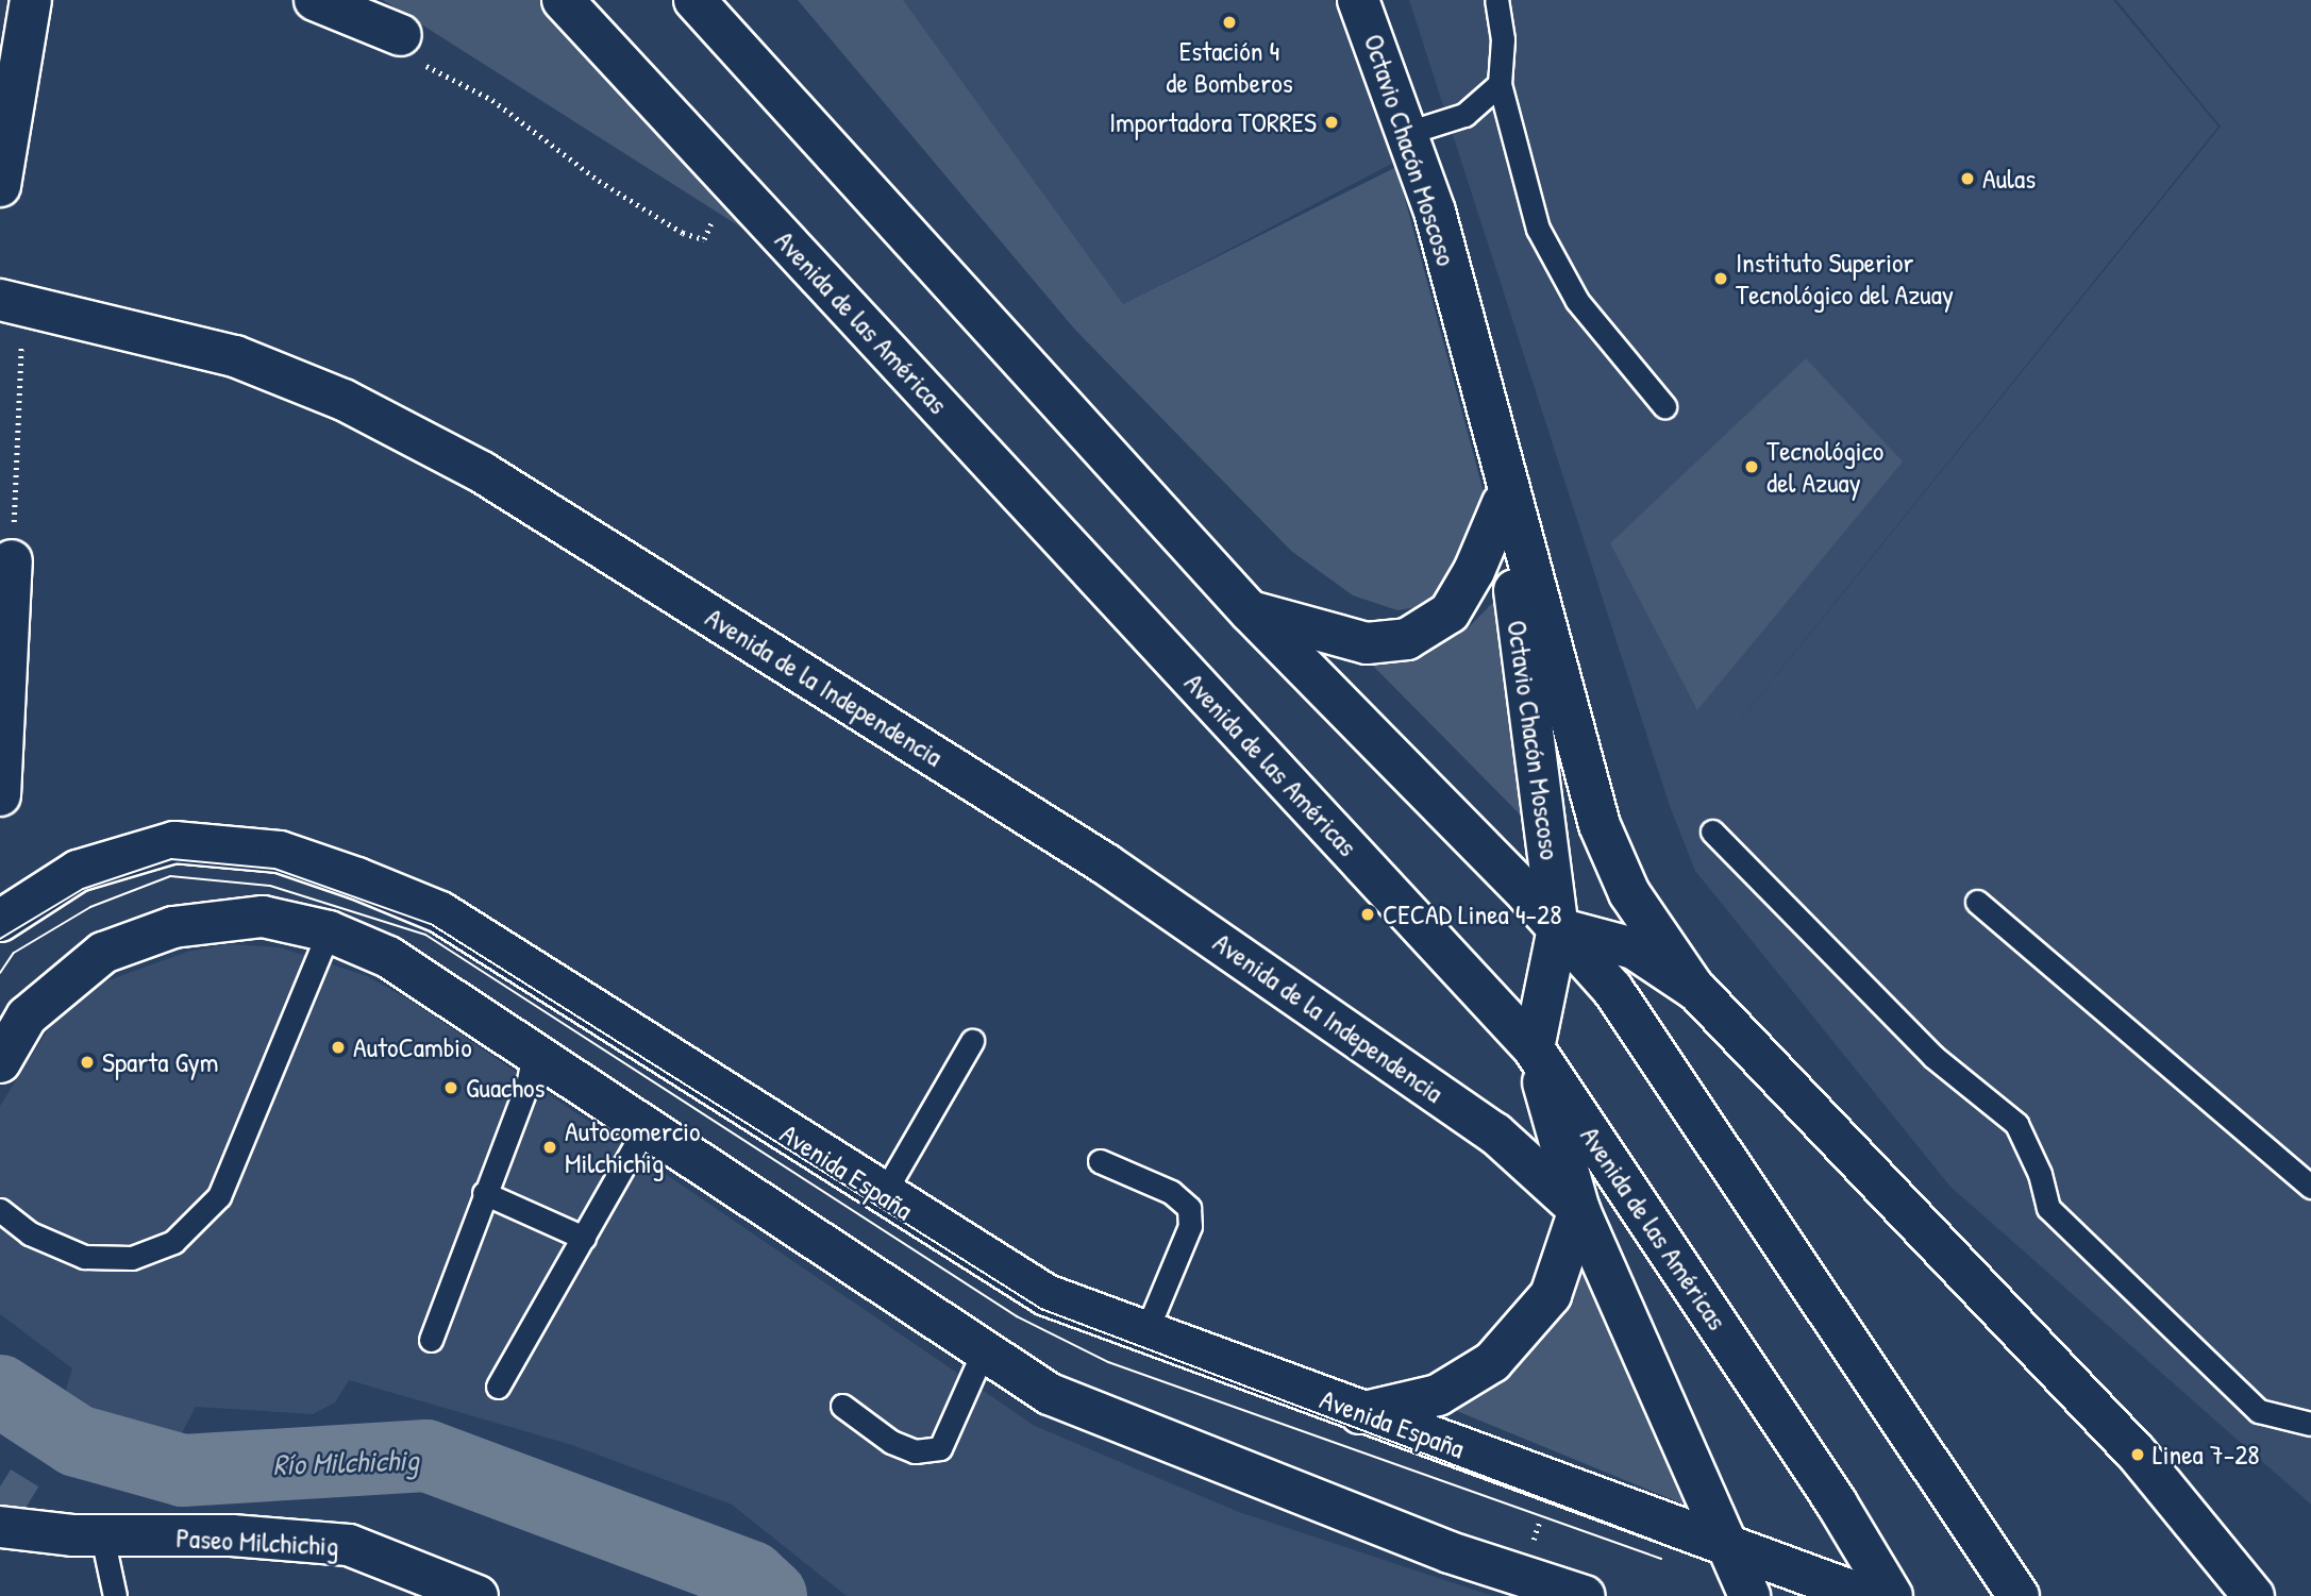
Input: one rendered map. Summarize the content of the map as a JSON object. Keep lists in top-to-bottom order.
{
  "streets": {
    "main road": [
      "Octavio Chacón Moscoso",
      "Avenida de las Américas",
      "Avenida de la Independencia",
      "Avenida España",
      "Paseo Milchichig"
    ]
  },
  "crossings": [
    ["Octavio Chacón Moscoso", "Avenida de las Américas"]
  ],
  "water": ["Río Milchichig"],
  "places": [
    "Estación 4 de Bomberos",
    "Importadora TORRES",
    "Aulas",
    "Instituto Superior Tecnológico del Azuay",
    "Tecnológico del Azuay",
    "CECAD Linea 4-28",
    "AutoCambio",
    "Sparta Gym",
    "Guachos",
    "Autocomercio Milchichig",
    "Linea 7-28"
  ]
}
